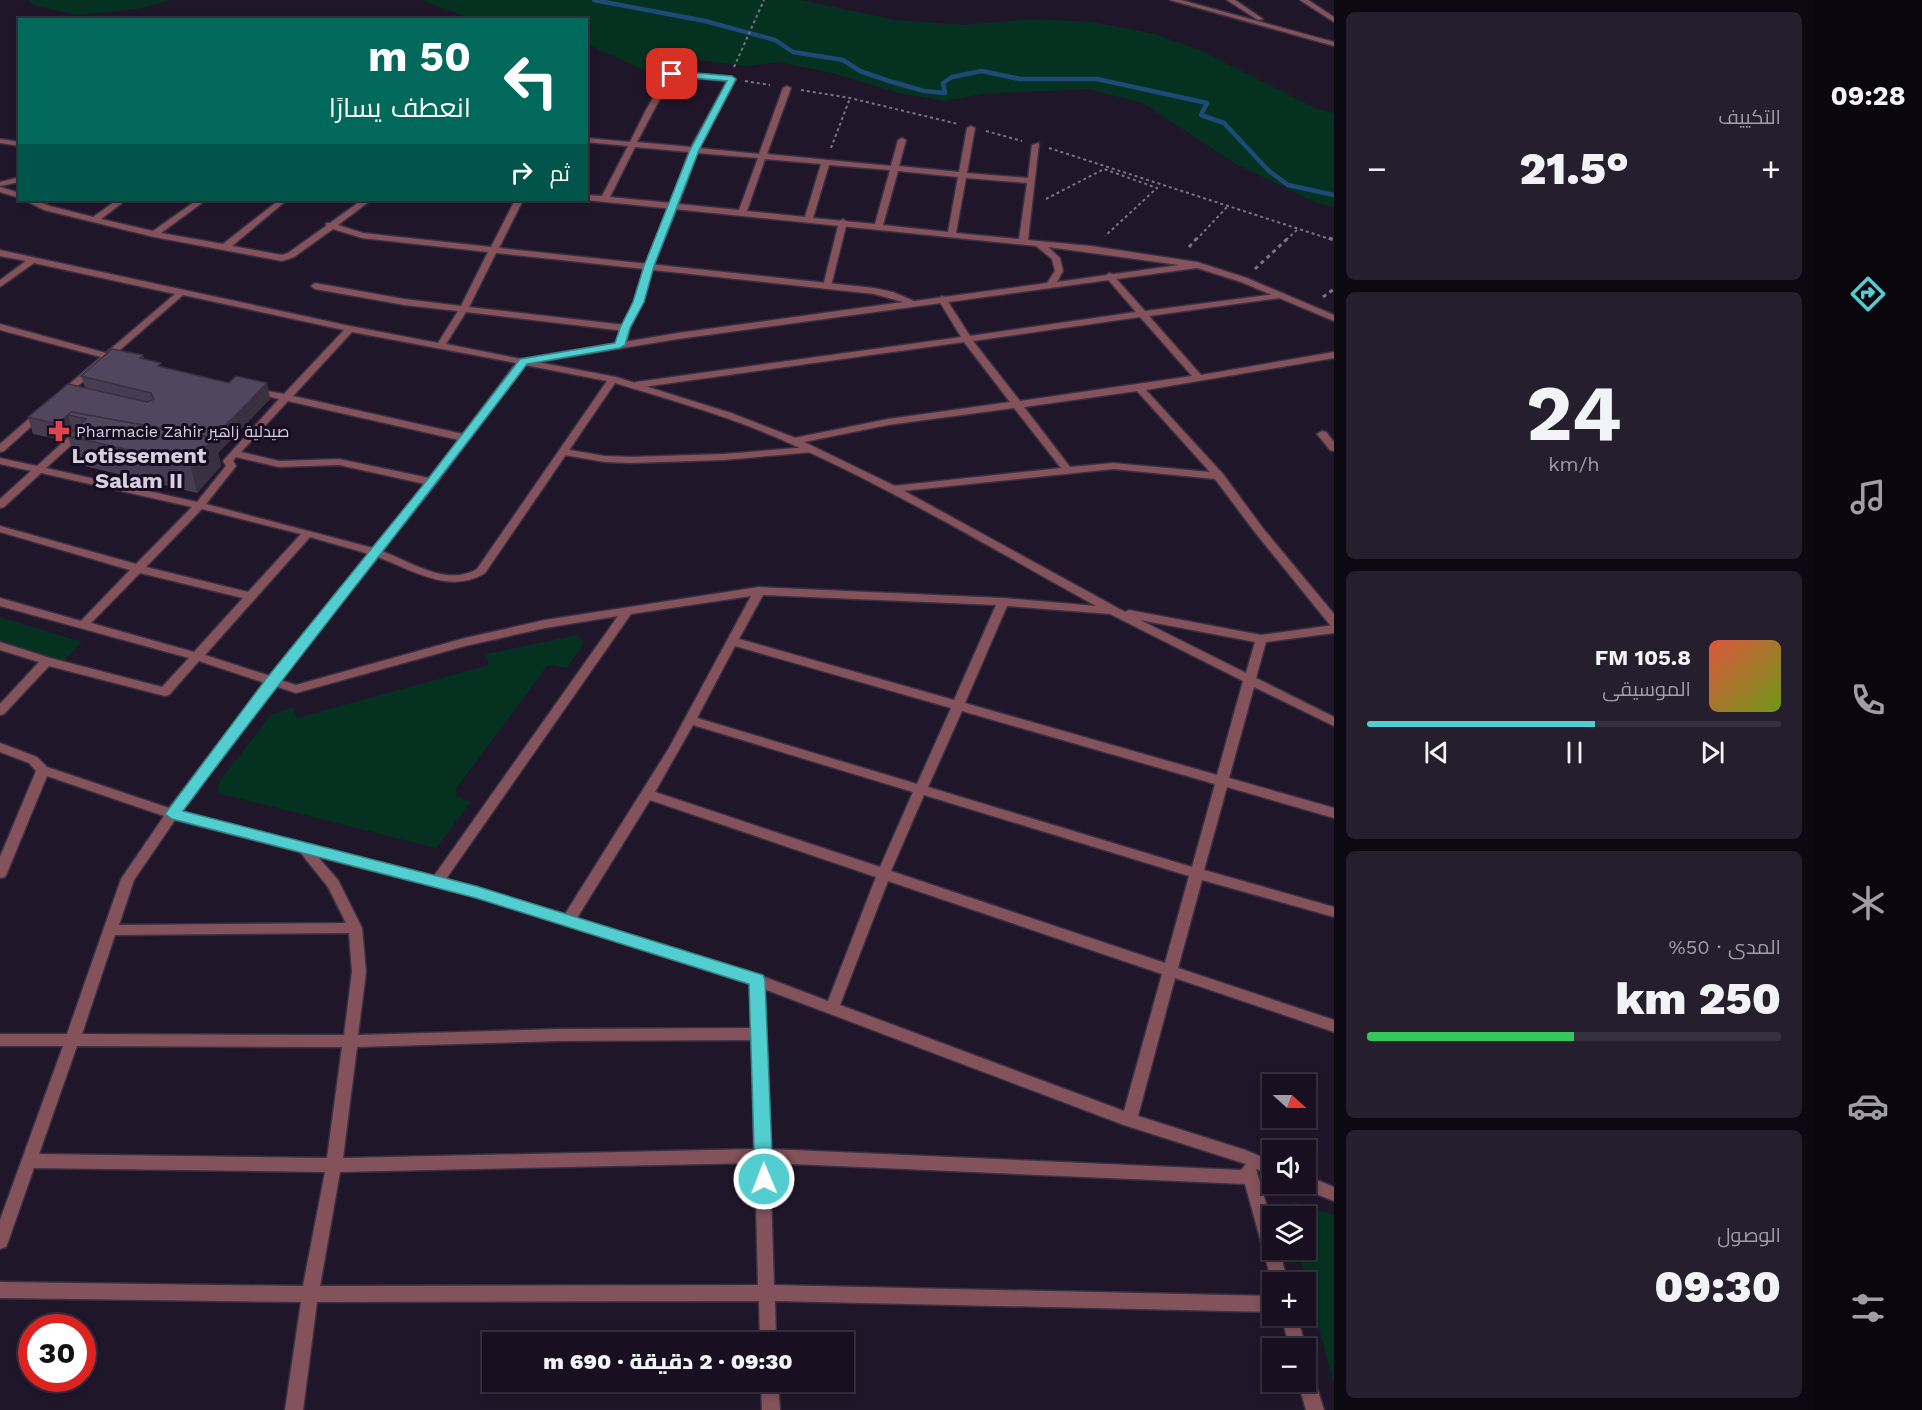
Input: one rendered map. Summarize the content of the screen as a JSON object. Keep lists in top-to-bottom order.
{
  "districts": ["Lotissement Salam II"],
  "places": {
    "pharmacy": ["Pharmacie Zahir صيدلية زاهير"]
  },
  "north": "right",
  "page": {
    "tabs": "09:28",
    "tile": [
      "التكييف",
      ["24", "km/h"],
      ["المدى · 50%", "250 km"],
      ["الوصول", "09:30"]
    ],
    "turn": ["50 m", "انعطف يسارًا"],
    "heat": ["−", "21.5°", "+"],
    "then": "ثم",
    "song": ["105.8 FM", "الموسيقى"],
    "map_buttons": ["+", "−"],
    "limit": "30",
    "trip": "09:30 · 2 دقيقة · 690 m"
  }
}
